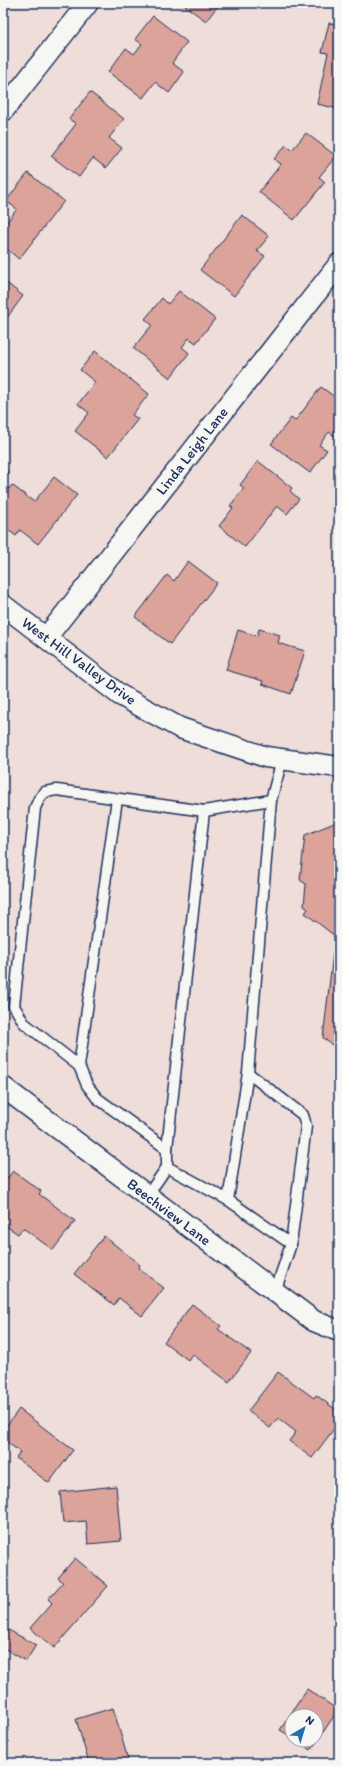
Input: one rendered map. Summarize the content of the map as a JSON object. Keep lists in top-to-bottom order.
{
  "streets": {
    "street": ["Linda Leigh Lane", "West Hill Valley Drive", "Beechview Lane"]
  },
  "crossings": [
    ["Linda Leigh Lane", "West Hill Valley Drive"]
  ],
  "north": "top right"
}
